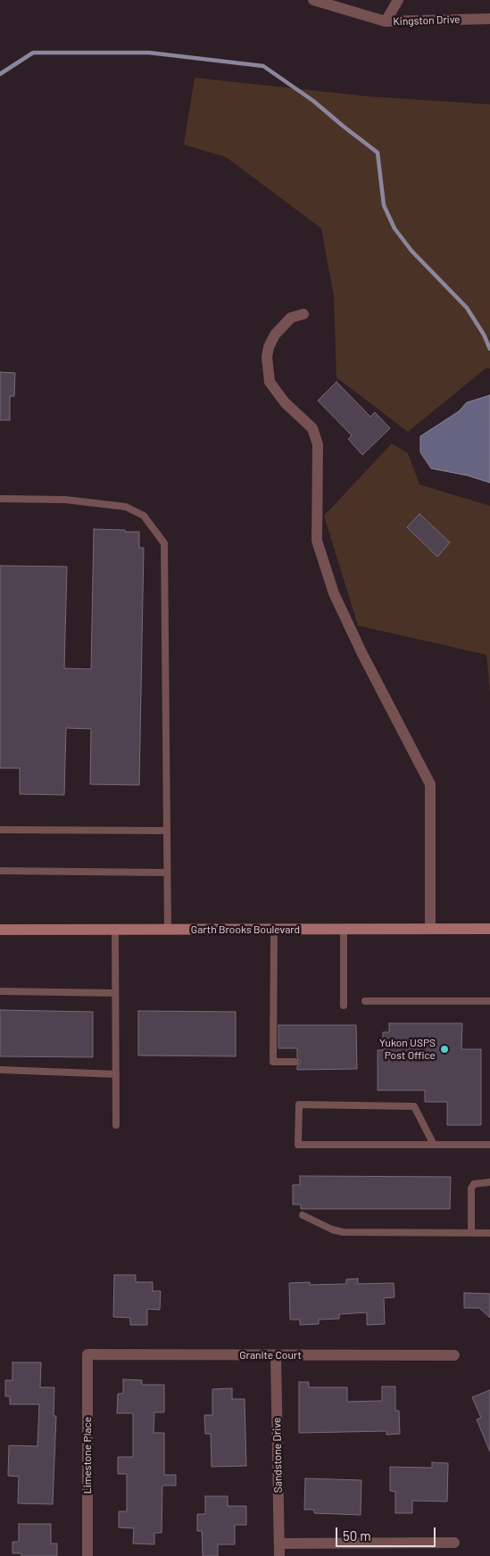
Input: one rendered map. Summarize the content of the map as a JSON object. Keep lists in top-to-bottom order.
{
  "streets": {
    "street": [
      "Kingston Drive",
      "Garth Brooks Boulevard",
      "Granite Court",
      "Limestone Place",
      "Sandstone Drive"
    ]
  },
  "crossings": [
    ["Granite Court", "Limestone Place"],
    ["Granite Court", "Sandstone Drive"]
  ],
  "places": ["Yukon USPS Post Office"],
  "scale_bar": "50 m"
}
